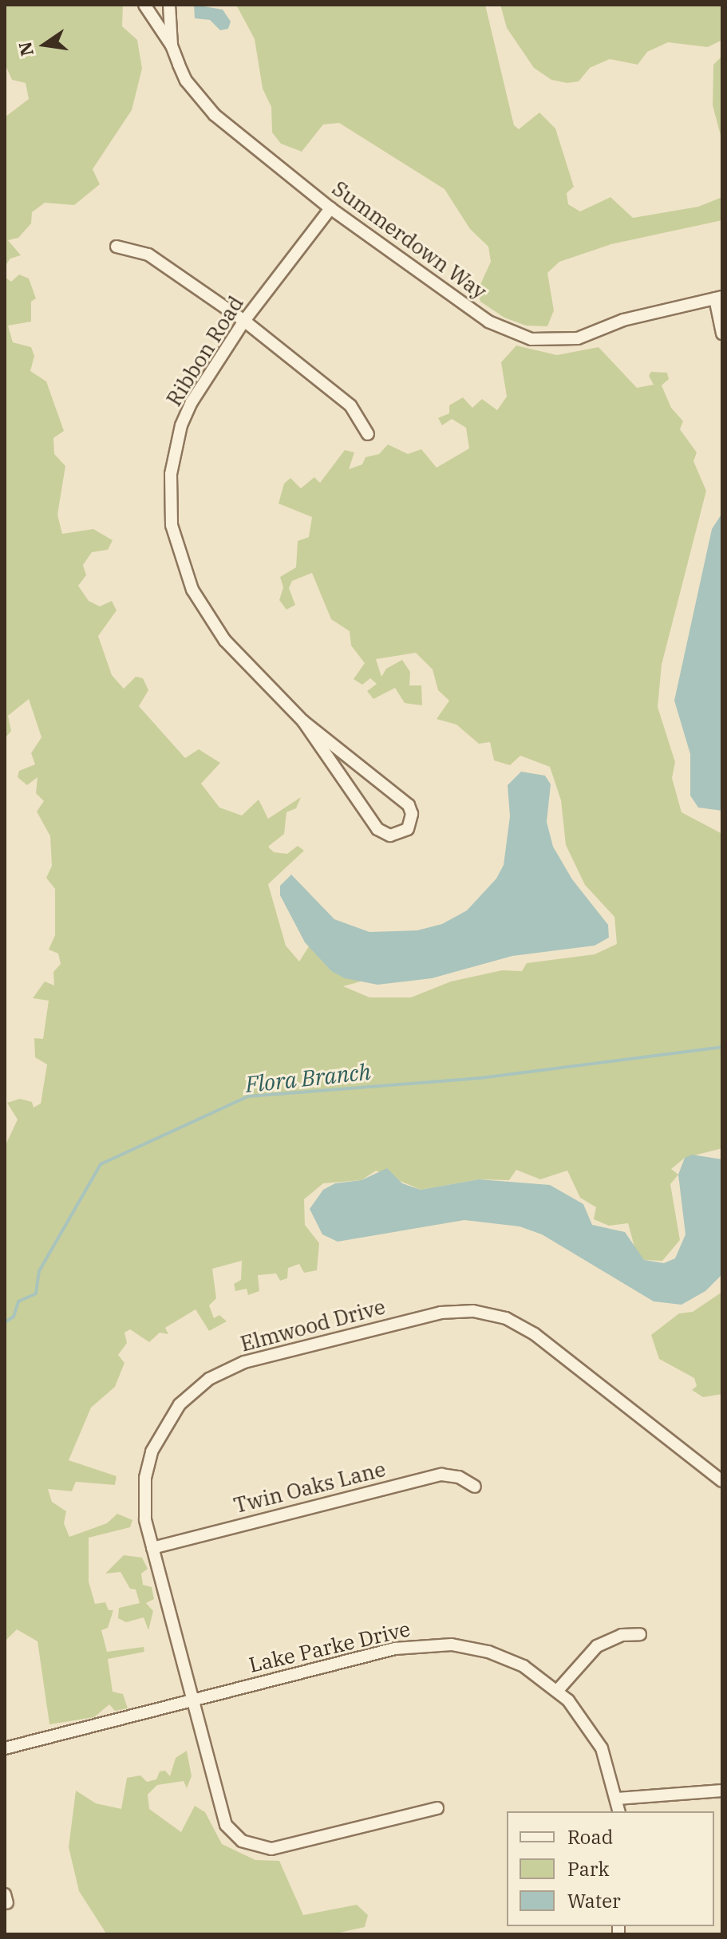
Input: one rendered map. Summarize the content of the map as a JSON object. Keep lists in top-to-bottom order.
{
  "streets": {
    "street": [
      "Summerdown Way",
      "Ribbon Road",
      "Elmwood Drive",
      "Twin Oaks Lane",
      "Lake Parke Drive"
    ]
  },
  "crossings": [
    ["Summerdown Way", "Ribbon Road"],
    ["Elmwood Drive", "Twin Oaks Lane"],
    ["Elmwood Drive", "Lake Parke Drive"]
  ],
  "water": ["Flora Branch"],
  "legend": ["Road", "Park", "Water"],
  "north": "left"
}
